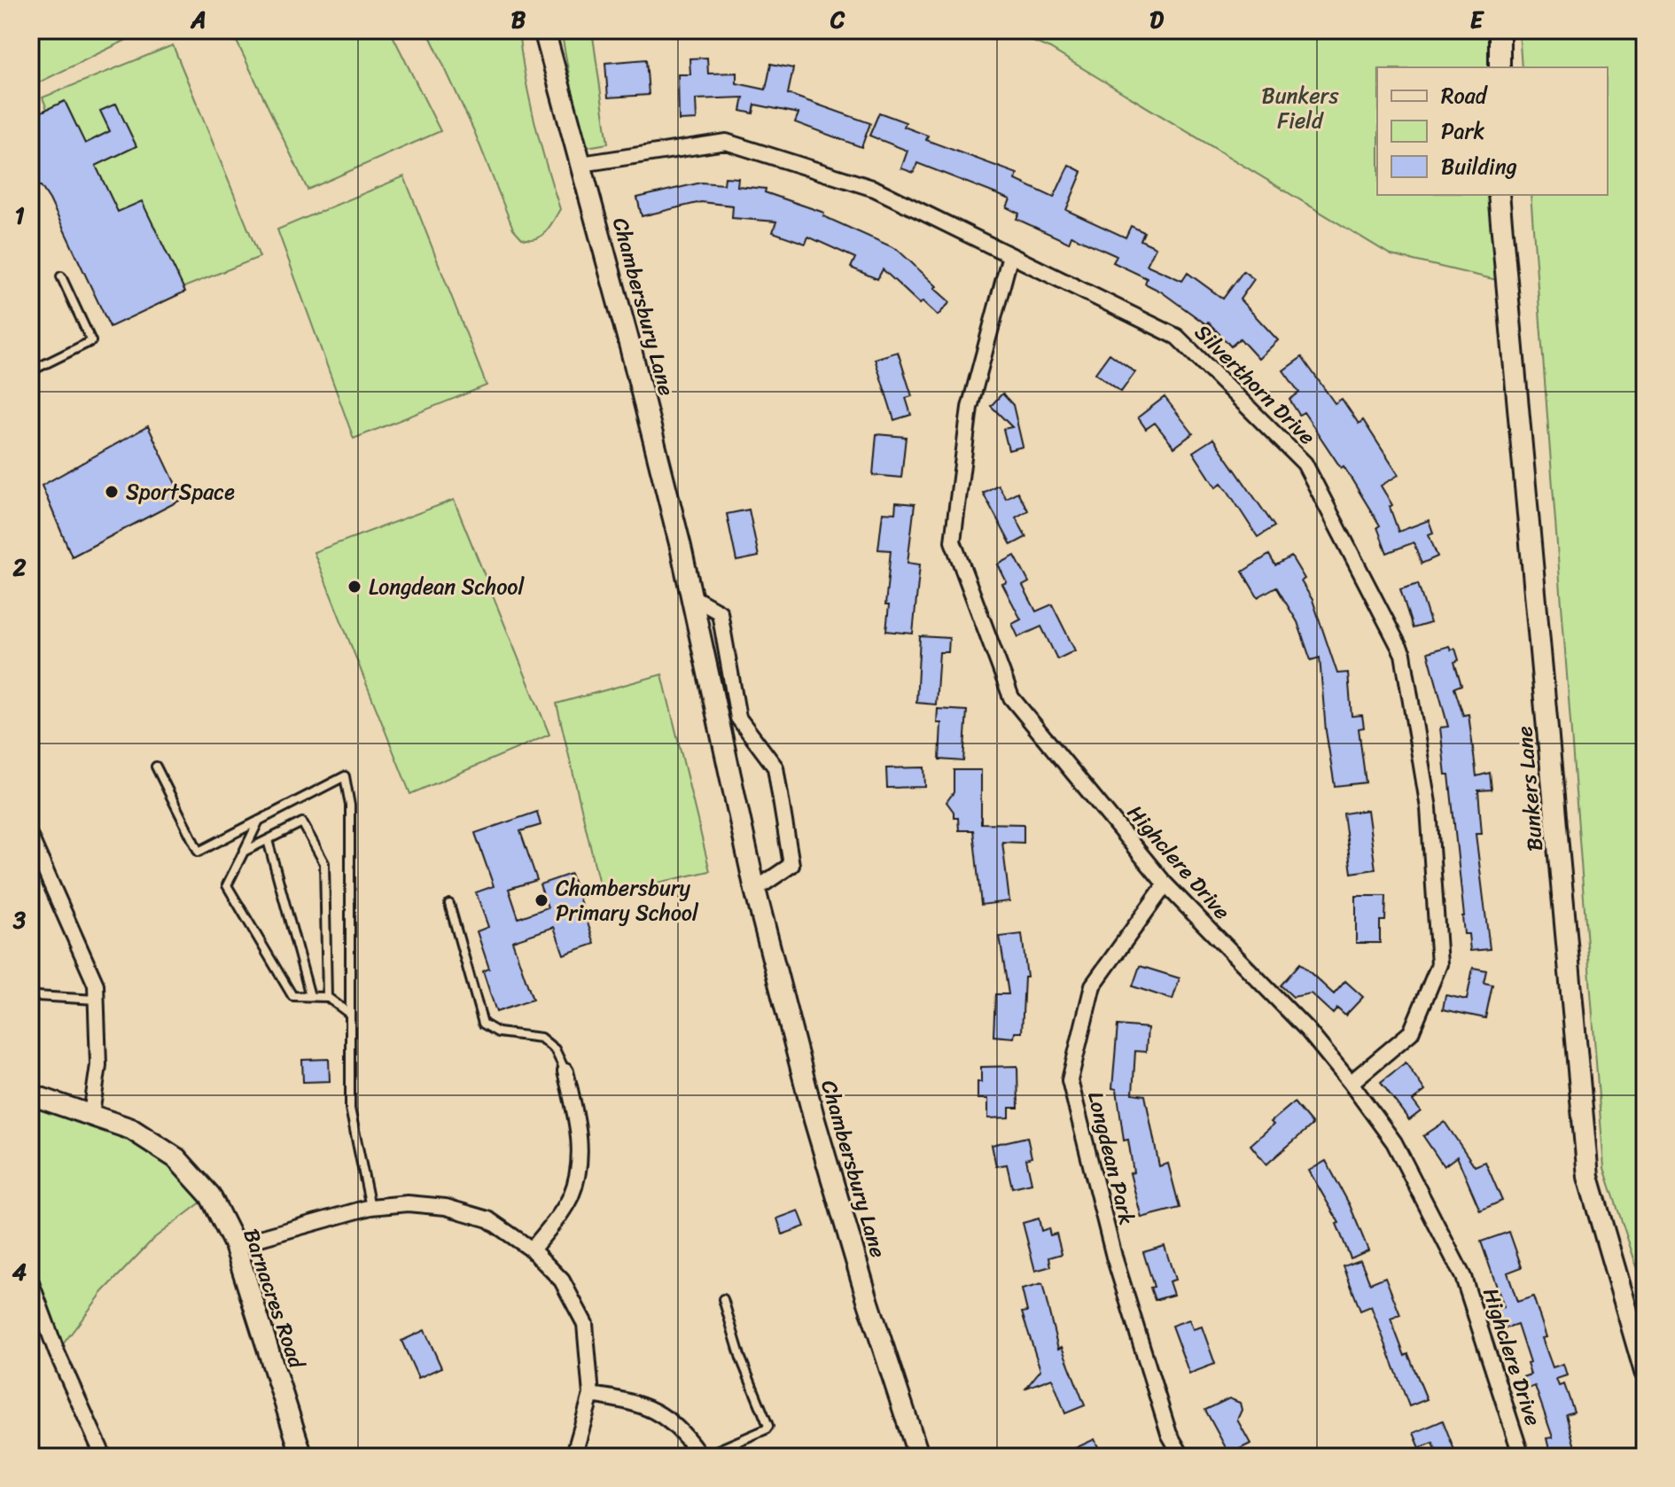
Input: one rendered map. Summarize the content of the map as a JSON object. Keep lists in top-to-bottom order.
{
  "streets": {
    "street": [
      "Chambersbury Lane",
      "Silverthorn Drive",
      "Bunkers Lane",
      "Highclere Drive",
      "Longdean Park",
      "Barnacres Road"
    ]
  },
  "crossings": [
    ["Chambersbury Lane", "Silverthorn Drive"],
    ["Silverthorn Drive", "Highclere Drive"],
    ["Highclere Drive", "Longdean Park"]
  ],
  "parks": ["Bunkers Field"],
  "places": ["SportSpace", "Longdean School", "Chambersbury Primary School"],
  "legend": ["Road", "Park", "Building"],
  "grid": {
    "columns": [
      "A",
      "B",
      "C",
      "D",
      "E"
    ],
    "rows": [
      "1",
      "2",
      "3",
      "4"
    ]
  }
}
